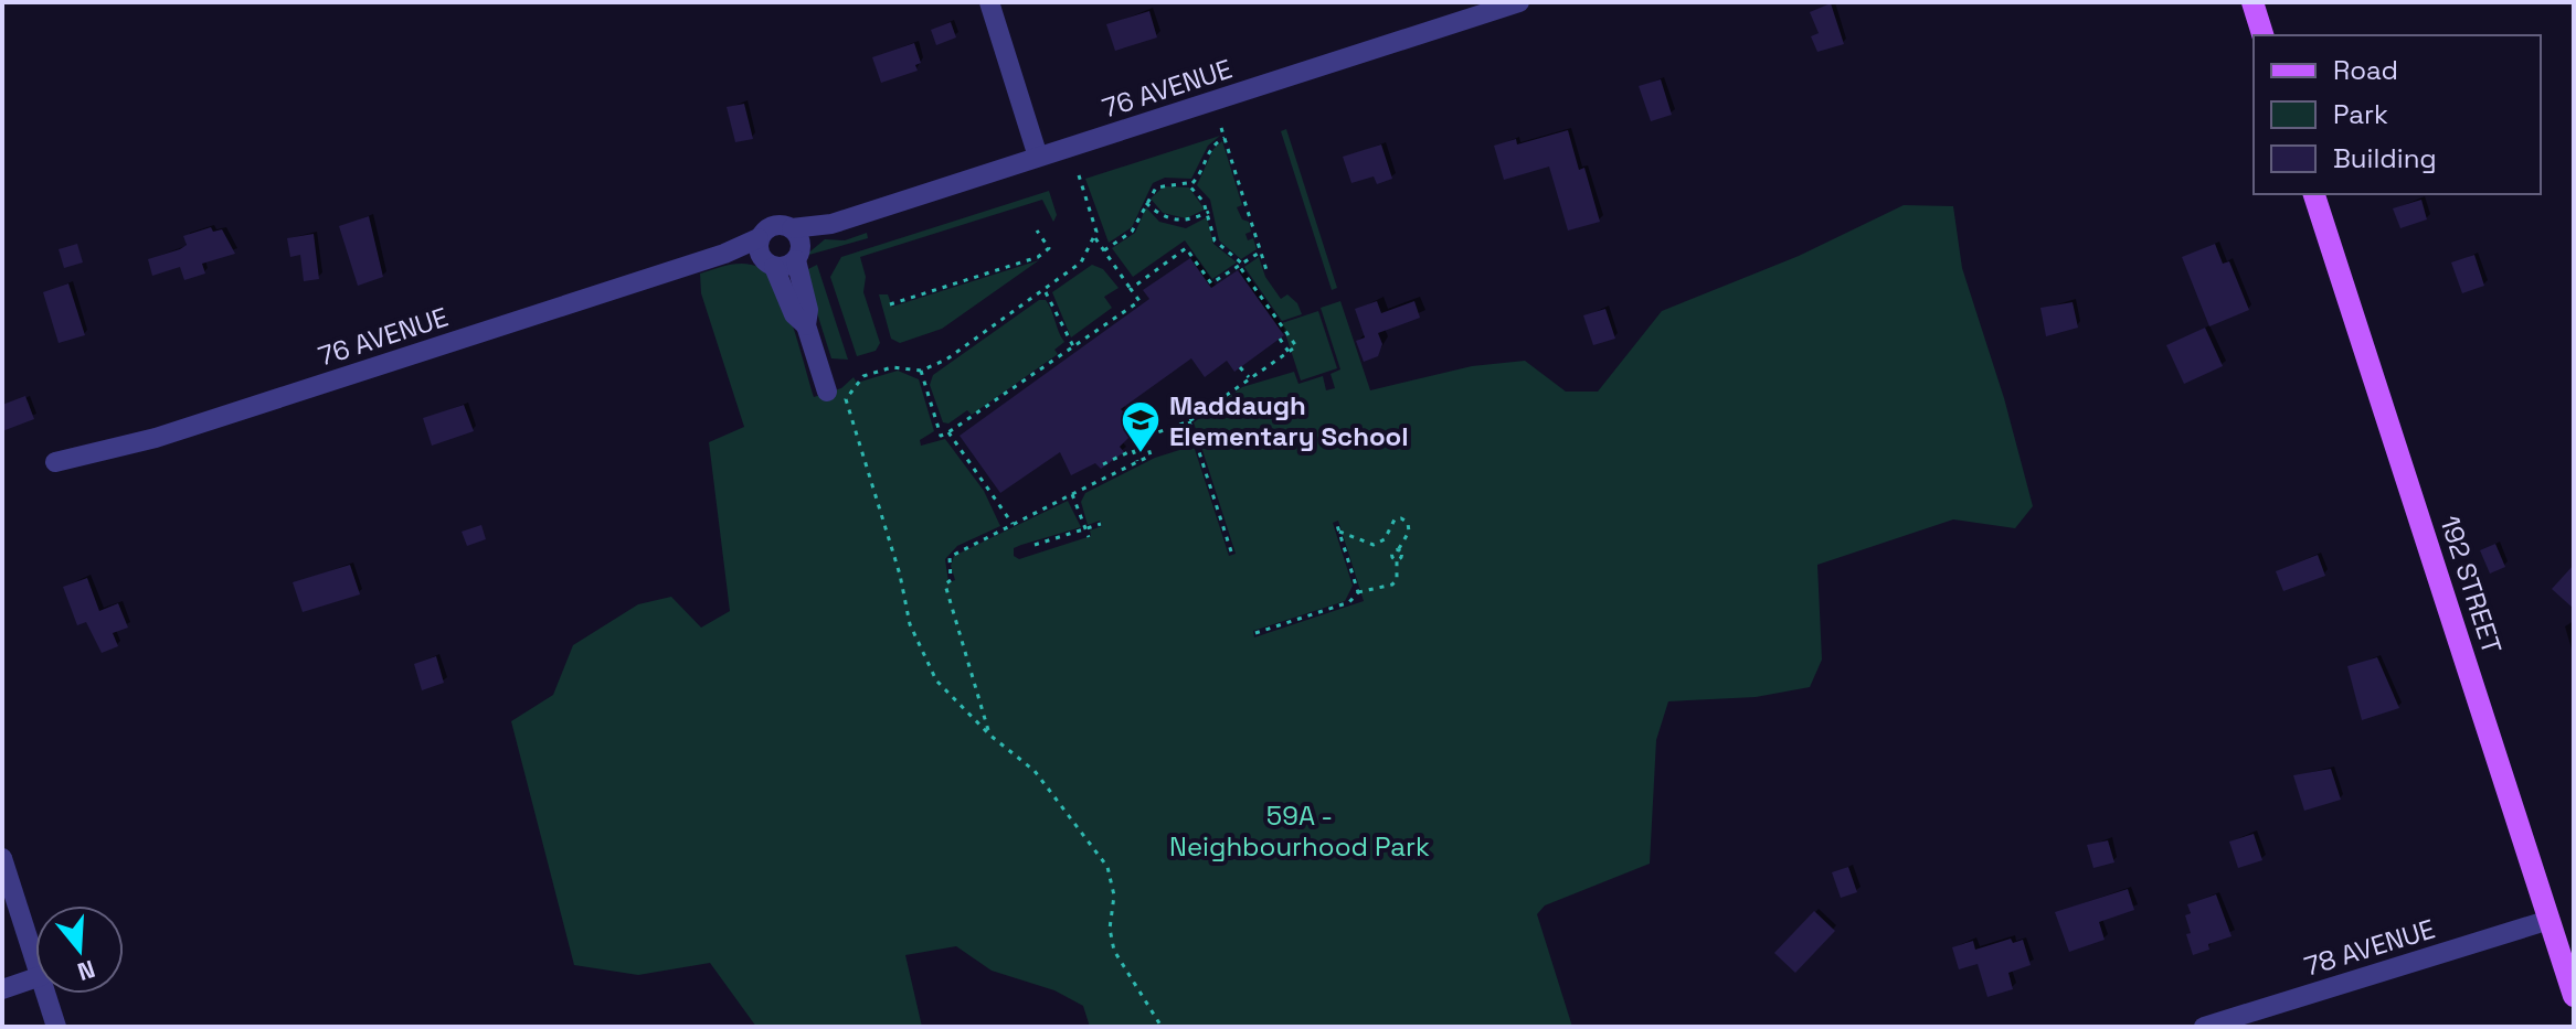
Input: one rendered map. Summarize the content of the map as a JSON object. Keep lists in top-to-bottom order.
{
  "streets": {
    "main road": ["192 STREET"],
    "street": ["76 AVENUE", "78 AVENUE"]
  },
  "crossings": [
    ["192 STREET", "78 AVENUE"]
  ],
  "parks": ["59A - Neighbourhood Park"],
  "places": {
    "school or university": ["Maddaugh Elementary School"]
  },
  "legend": ["Road", "Park", "Building"],
  "north": "bottom"
}
